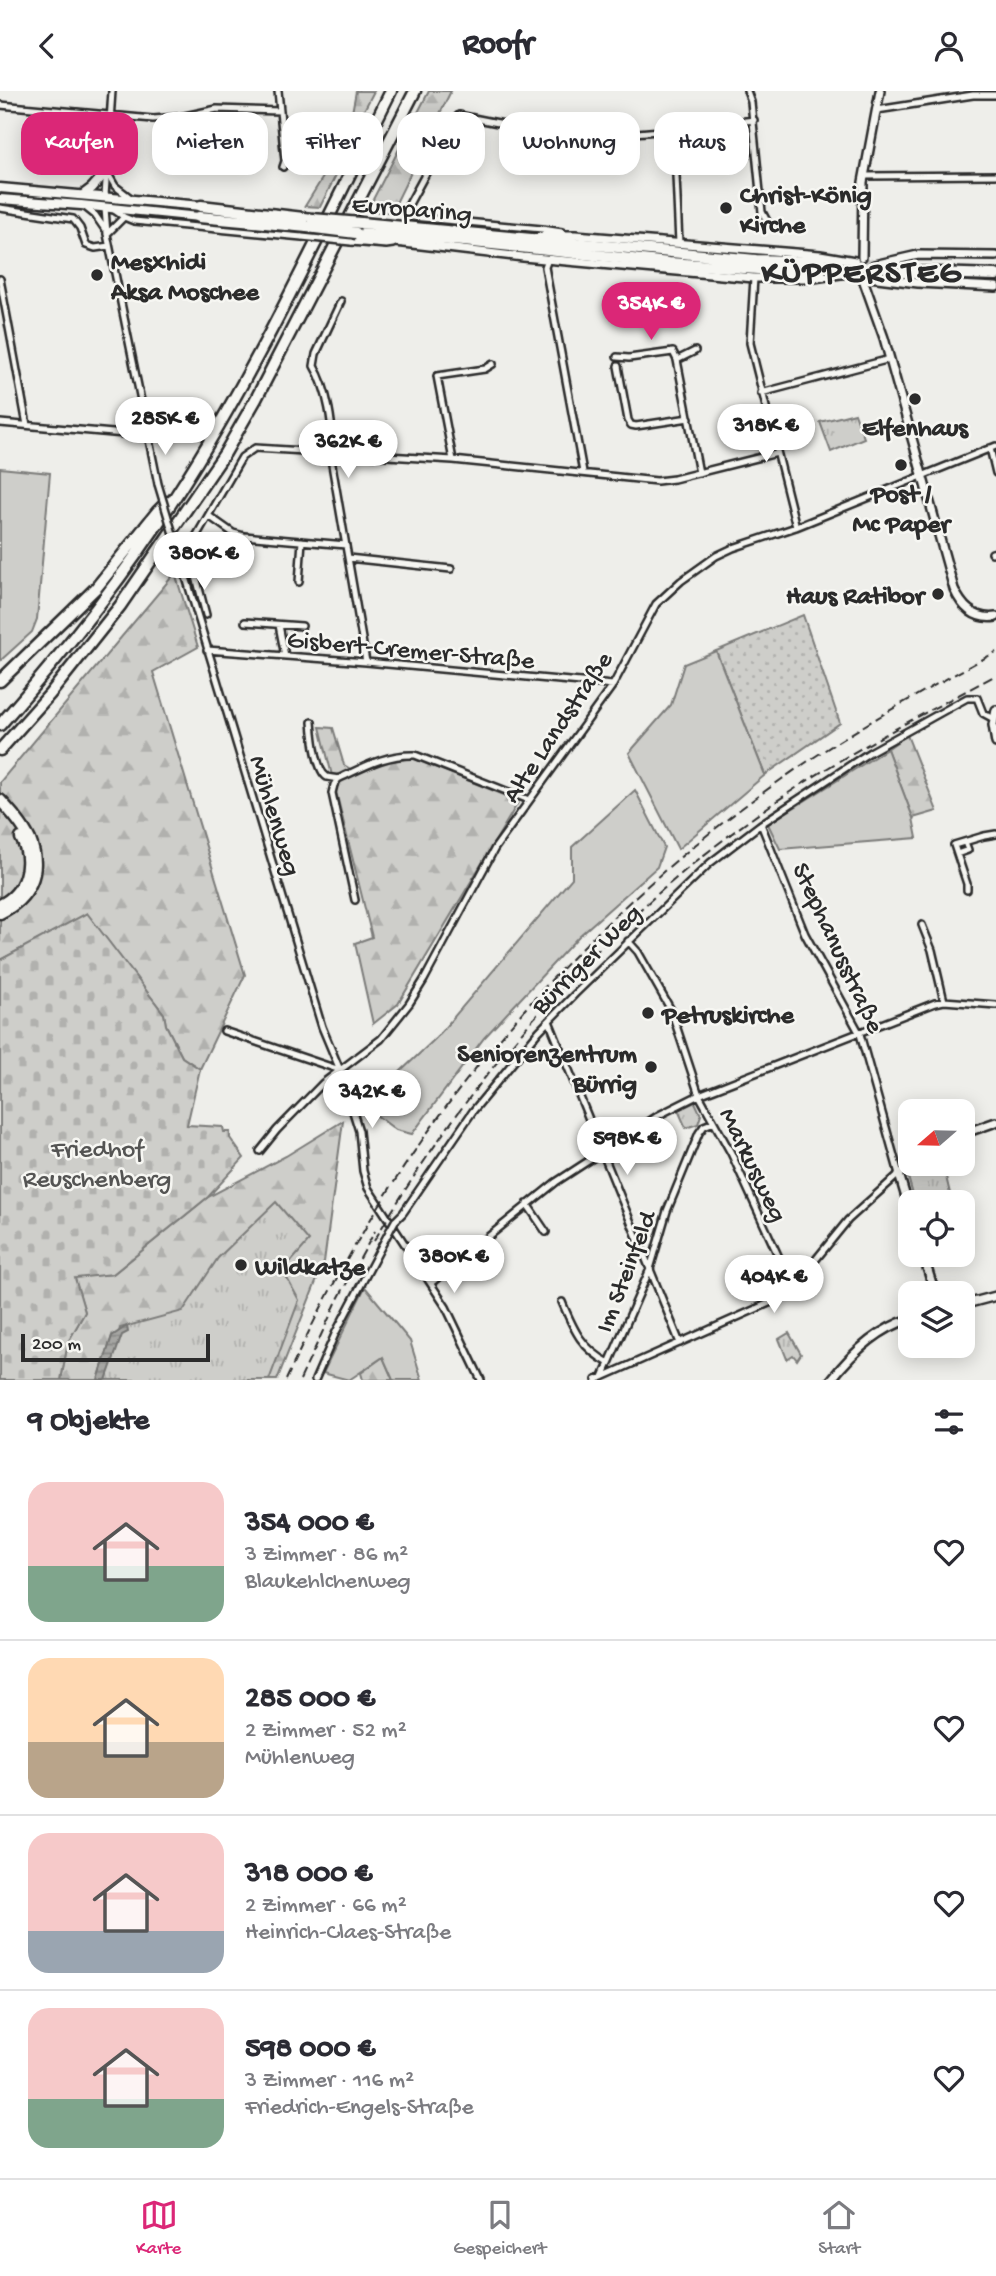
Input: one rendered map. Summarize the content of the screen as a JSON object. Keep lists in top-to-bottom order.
{
  "streets": {
    "highway": ["Europaring"],
    "street": [
      "Gisbert-Cremer-Straße",
      "Alte Landstraße",
      "Mühlenweg",
      "Stephanusstraße",
      "Bürriger Weg",
      "Markusweg",
      "Im Steinfeld"
    ]
  },
  "crossings": [
    ["Europaring", "Mühlenweg"],
    ["Gisbert-Cremer-Straße", "Alte Landstraße"],
    ["Gisbert-Cremer-Straße", "Mühlenweg"],
    ["Alte Landstraße", "Mühlenweg"],
    ["Stephanusstraße", "Bürriger Weg"],
    ["Bürriger Weg", "Markusweg"],
    ["Markusweg", "Im Steinfeld"]
  ],
  "districts": ["KÜPPERSTEG"],
  "parks": ["Friedhof Reuschenberg"],
  "places": [
    "Christ-König Kirche",
    "Mesxhidi Aksa Moschee",
    "Elfenhaus",
    "Post / Mc Paper",
    "Haus Ratibor",
    "Petruskirche",
    "Seniorenzentrum Bürrig",
    "Wildkatze"
  ],
  "scale_bar": "200 m",
  "north": "left",
  "page": {
    "header": "Roofr",
    "chip": [
      "Kaufen",
      "Mieten",
      "Filter",
      "Neu",
      "Wohnung",
      "Haus"
    ],
    "price": [
      "354K €",
      "285K €",
      "318K €",
      "362K €",
      "380K €",
      "342K €",
      "598K €",
      "380K €",
      "404K €"
    ],
    "scale": "200 m",
    "heading": "9 Objekte",
    "list": [
      {
        "name": "354 000 €",
        "note": "3 Zimmer · 86 m² · Blaukehlchenweg"
      },
      {
        "name": "285 000 €",
        "note": "2 Zimmer · 52 m² · Mühlenweg"
      },
      {
        "name": "318 000 €",
        "note": "2 Zimmer · 66 m² · Heinrich-Claes-Straße"
      },
      {
        "name": "598 000 €",
        "note": "3 Zimmer · 116 m² · Friedrich-Engels-Straße"
      }
    ],
    "tabs": ["Karte", "Gespeichert", "Start"]
  }
}
